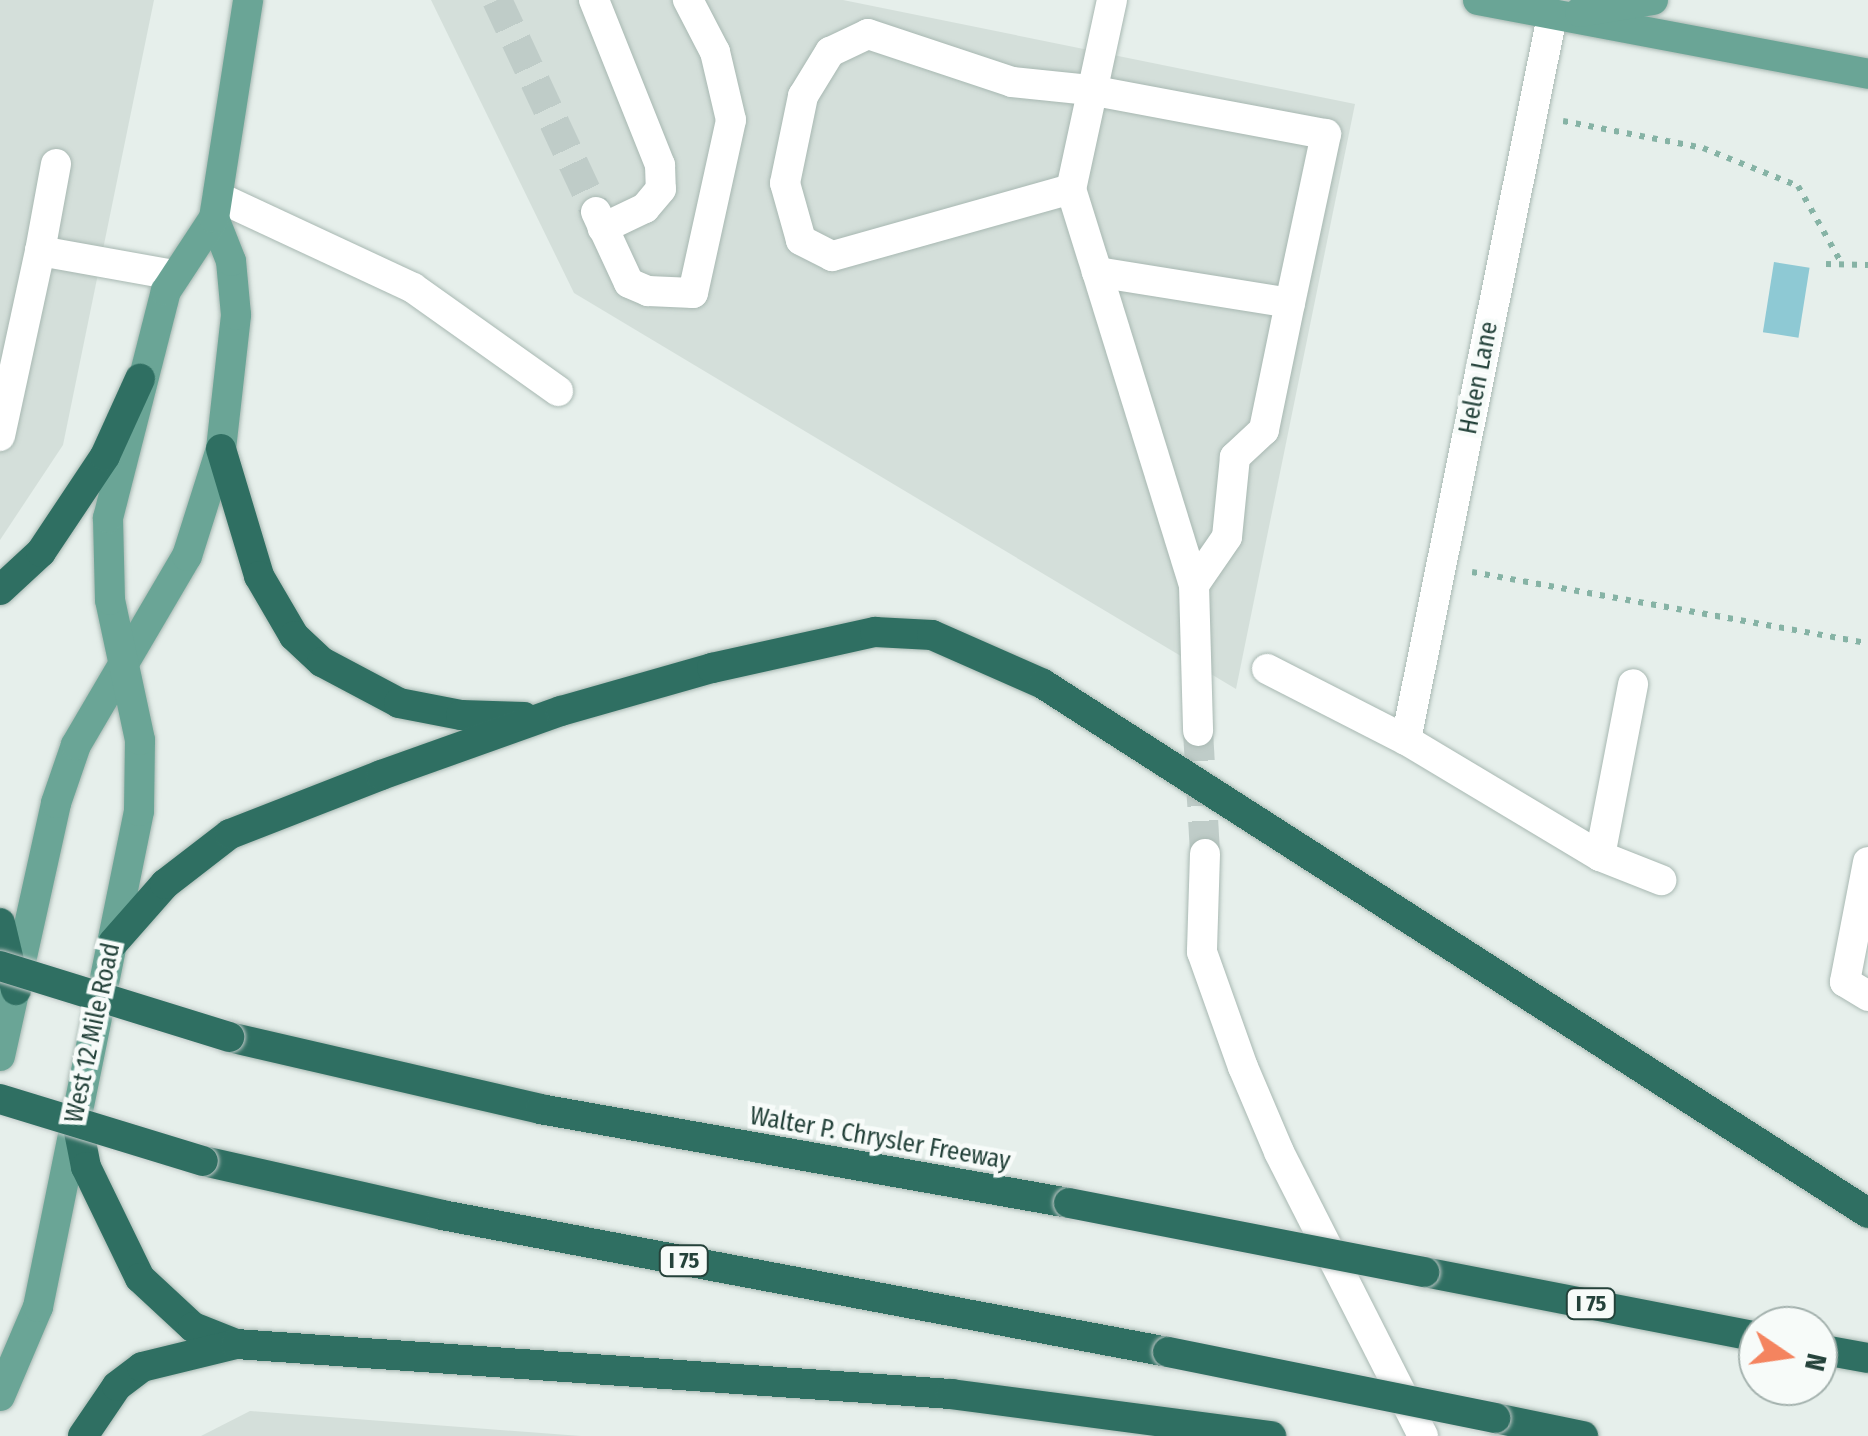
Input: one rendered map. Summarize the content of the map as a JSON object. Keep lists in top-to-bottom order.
{
  "streets": {
    "highway": ["Walter P. Chrysler Freeway", "I 75"],
    "main road": ["West 12 Mile Road"],
    "lane": ["Helen Lane"]
  },
  "crossings": [
    ["West 12 Mile Road", "Walter P. Chrysler Freeway"]
  ],
  "north": "right"
}
